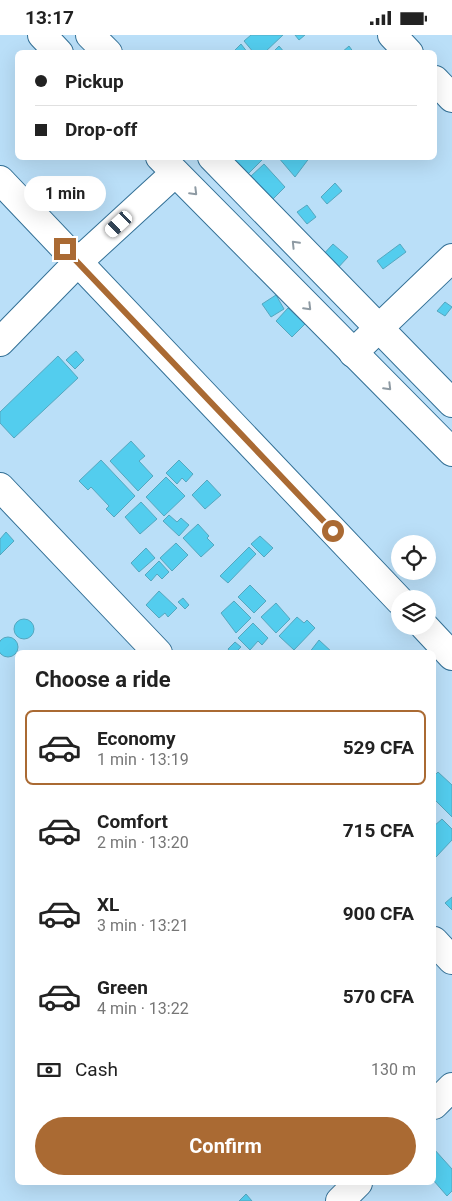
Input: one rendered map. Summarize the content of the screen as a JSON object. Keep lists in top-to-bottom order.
{
  "page": {
    "status": "13:17",
    "banner": ["Pickup", "Drop-off"],
    "bubble": "1 min",
    "heading": "Choose a ride",
    "list": [
      {
        "name": "Economy",
        "note": "1 min · 13:19",
        "value": "529 CFA"
      },
      {
        "name": "Comfort",
        "note": "2 min · 13:20",
        "value": "715 CFA"
      },
      {
        "name": "XL",
        "note": "3 min · 13:21",
        "value": "900 CFA"
      },
      {
        "name": "Green",
        "note": "4 min · 13:22",
        "value": "570 CFA"
      }
    ],
    "pay": ["Cash", "130 m"],
    "buttons": "Confirm"
  }
}
